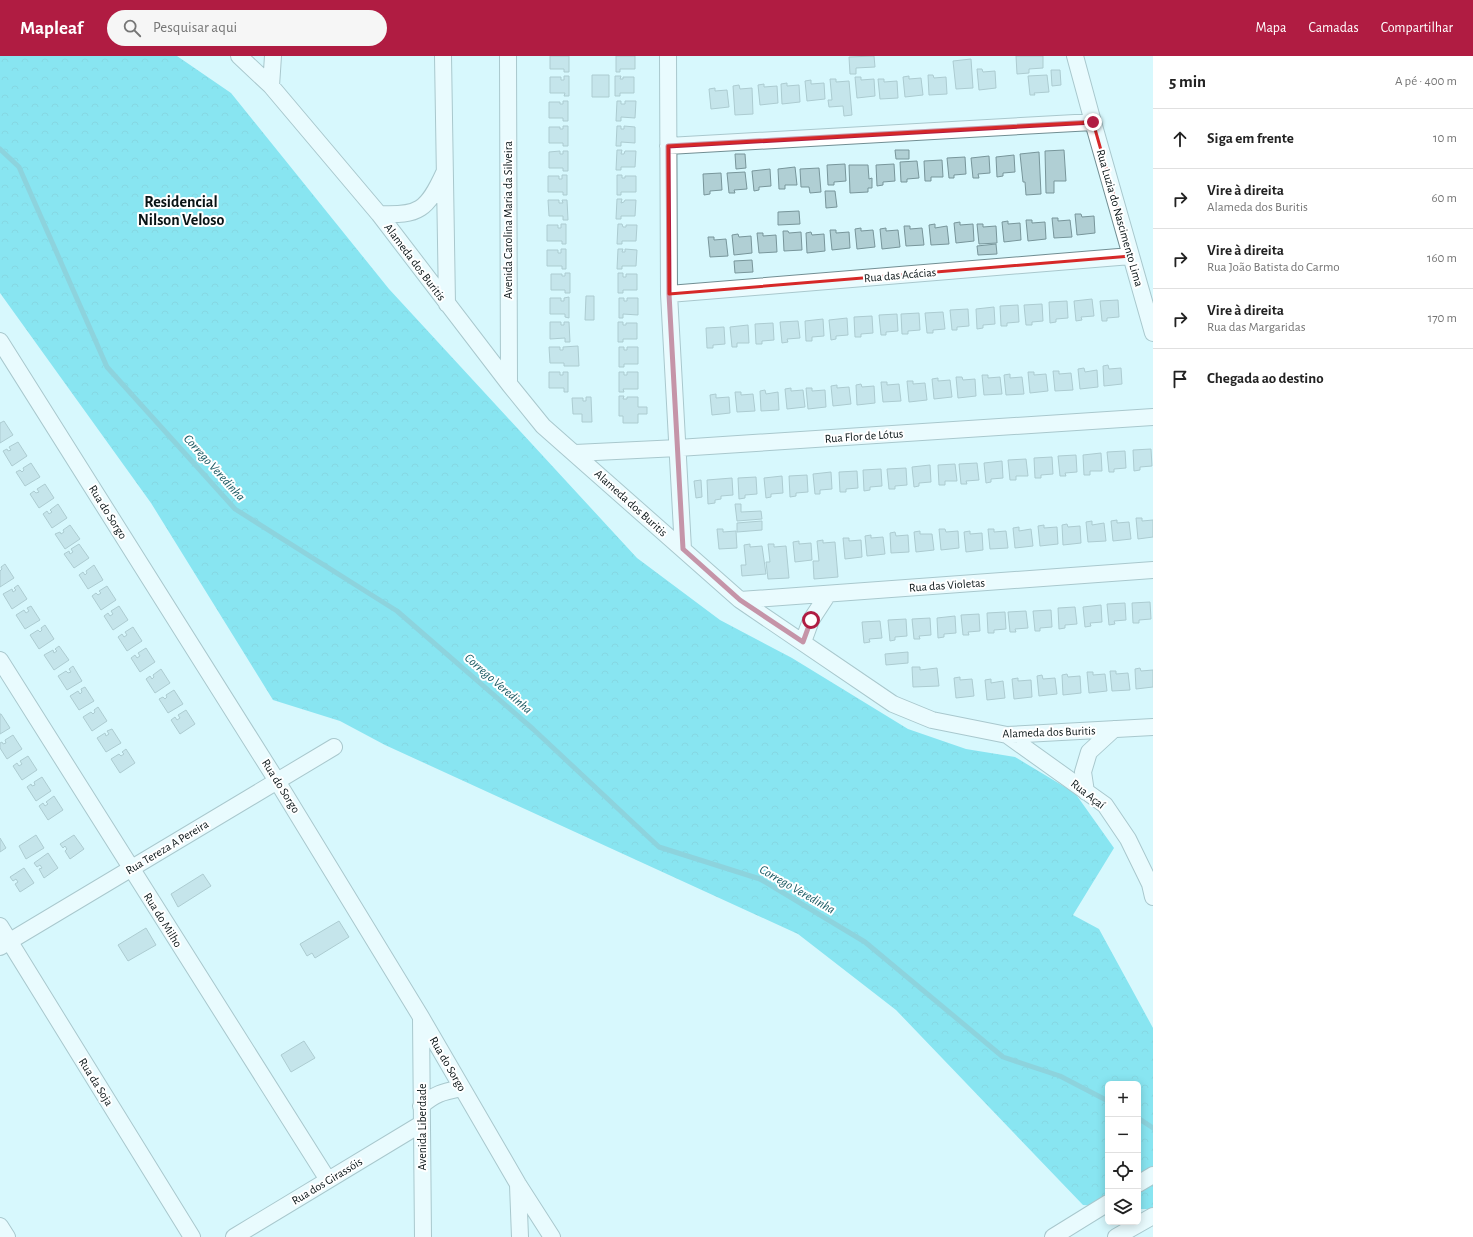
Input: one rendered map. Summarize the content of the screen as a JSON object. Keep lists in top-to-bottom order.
{
  "streets": {
    "street": [
      "Rua Luzia do Nascimento Lima",
      "Avenida Carolina Maria da Silveira",
      "Alameda dos Buritis",
      "Rua das Acácias",
      "Rua Flor de Lótus",
      "Rua do Sorgo",
      "Rua das Violetas",
      "Rua Açaí",
      "Rua Tereza A Pereira",
      "Rua do Milho",
      "Rua da Soja",
      "Avenida Liberdade",
      "Rua dos Girassóis"
    ]
  },
  "crossings": [
    ["Rua Luzia do Nascimento Lima", "Rua das Acácias"],
    ["Avenida Carolina Maria da Silveira", "Alameda dos Buritis"],
    ["Alameda dos Buritis", "Rua Flor de Lótus"],
    ["Alameda dos Buritis", "Rua das Violetas"],
    ["Alameda dos Buritis", "Rua Açaí"],
    ["Rua do Sorgo", "Rua Tereza A Pereira"],
    ["Rua do Sorgo", "Avenida Liberdade"],
    ["Rua Tereza A Pereira", "Rua do Milho"],
    ["Rua Tereza A Pereira", "Rua da Soja"],
    ["Rua do Milho", "Rua dos Girassóis"],
    ["Avenida Liberdade", "Rua dos Girassóis"]
  ],
  "districts": ["Residencial Nilson Veloso"],
  "water": ["Corrego Veredinha"],
  "page": {
    "header": "Mapleaf",
    "search": "Pesquisar aqui",
    "nav": ["Mapa", "Camadas", "Compartilhar"],
    "heading": ["5 min", "A pé · 400 m"],
    "list": [
      ["Siga em frente", "10 m"],
      ["Vire à direita", "Alameda dos Buritis", "60 m"],
      ["Vire à direita", "Rua João Batista do Carmo", "160 m"],
      ["Vire à direita", "Rua das Margaridas", "170 m"],
      "Chegada ao destino"
    ],
    "map_buttons": ["+", "−"]
  }
}
